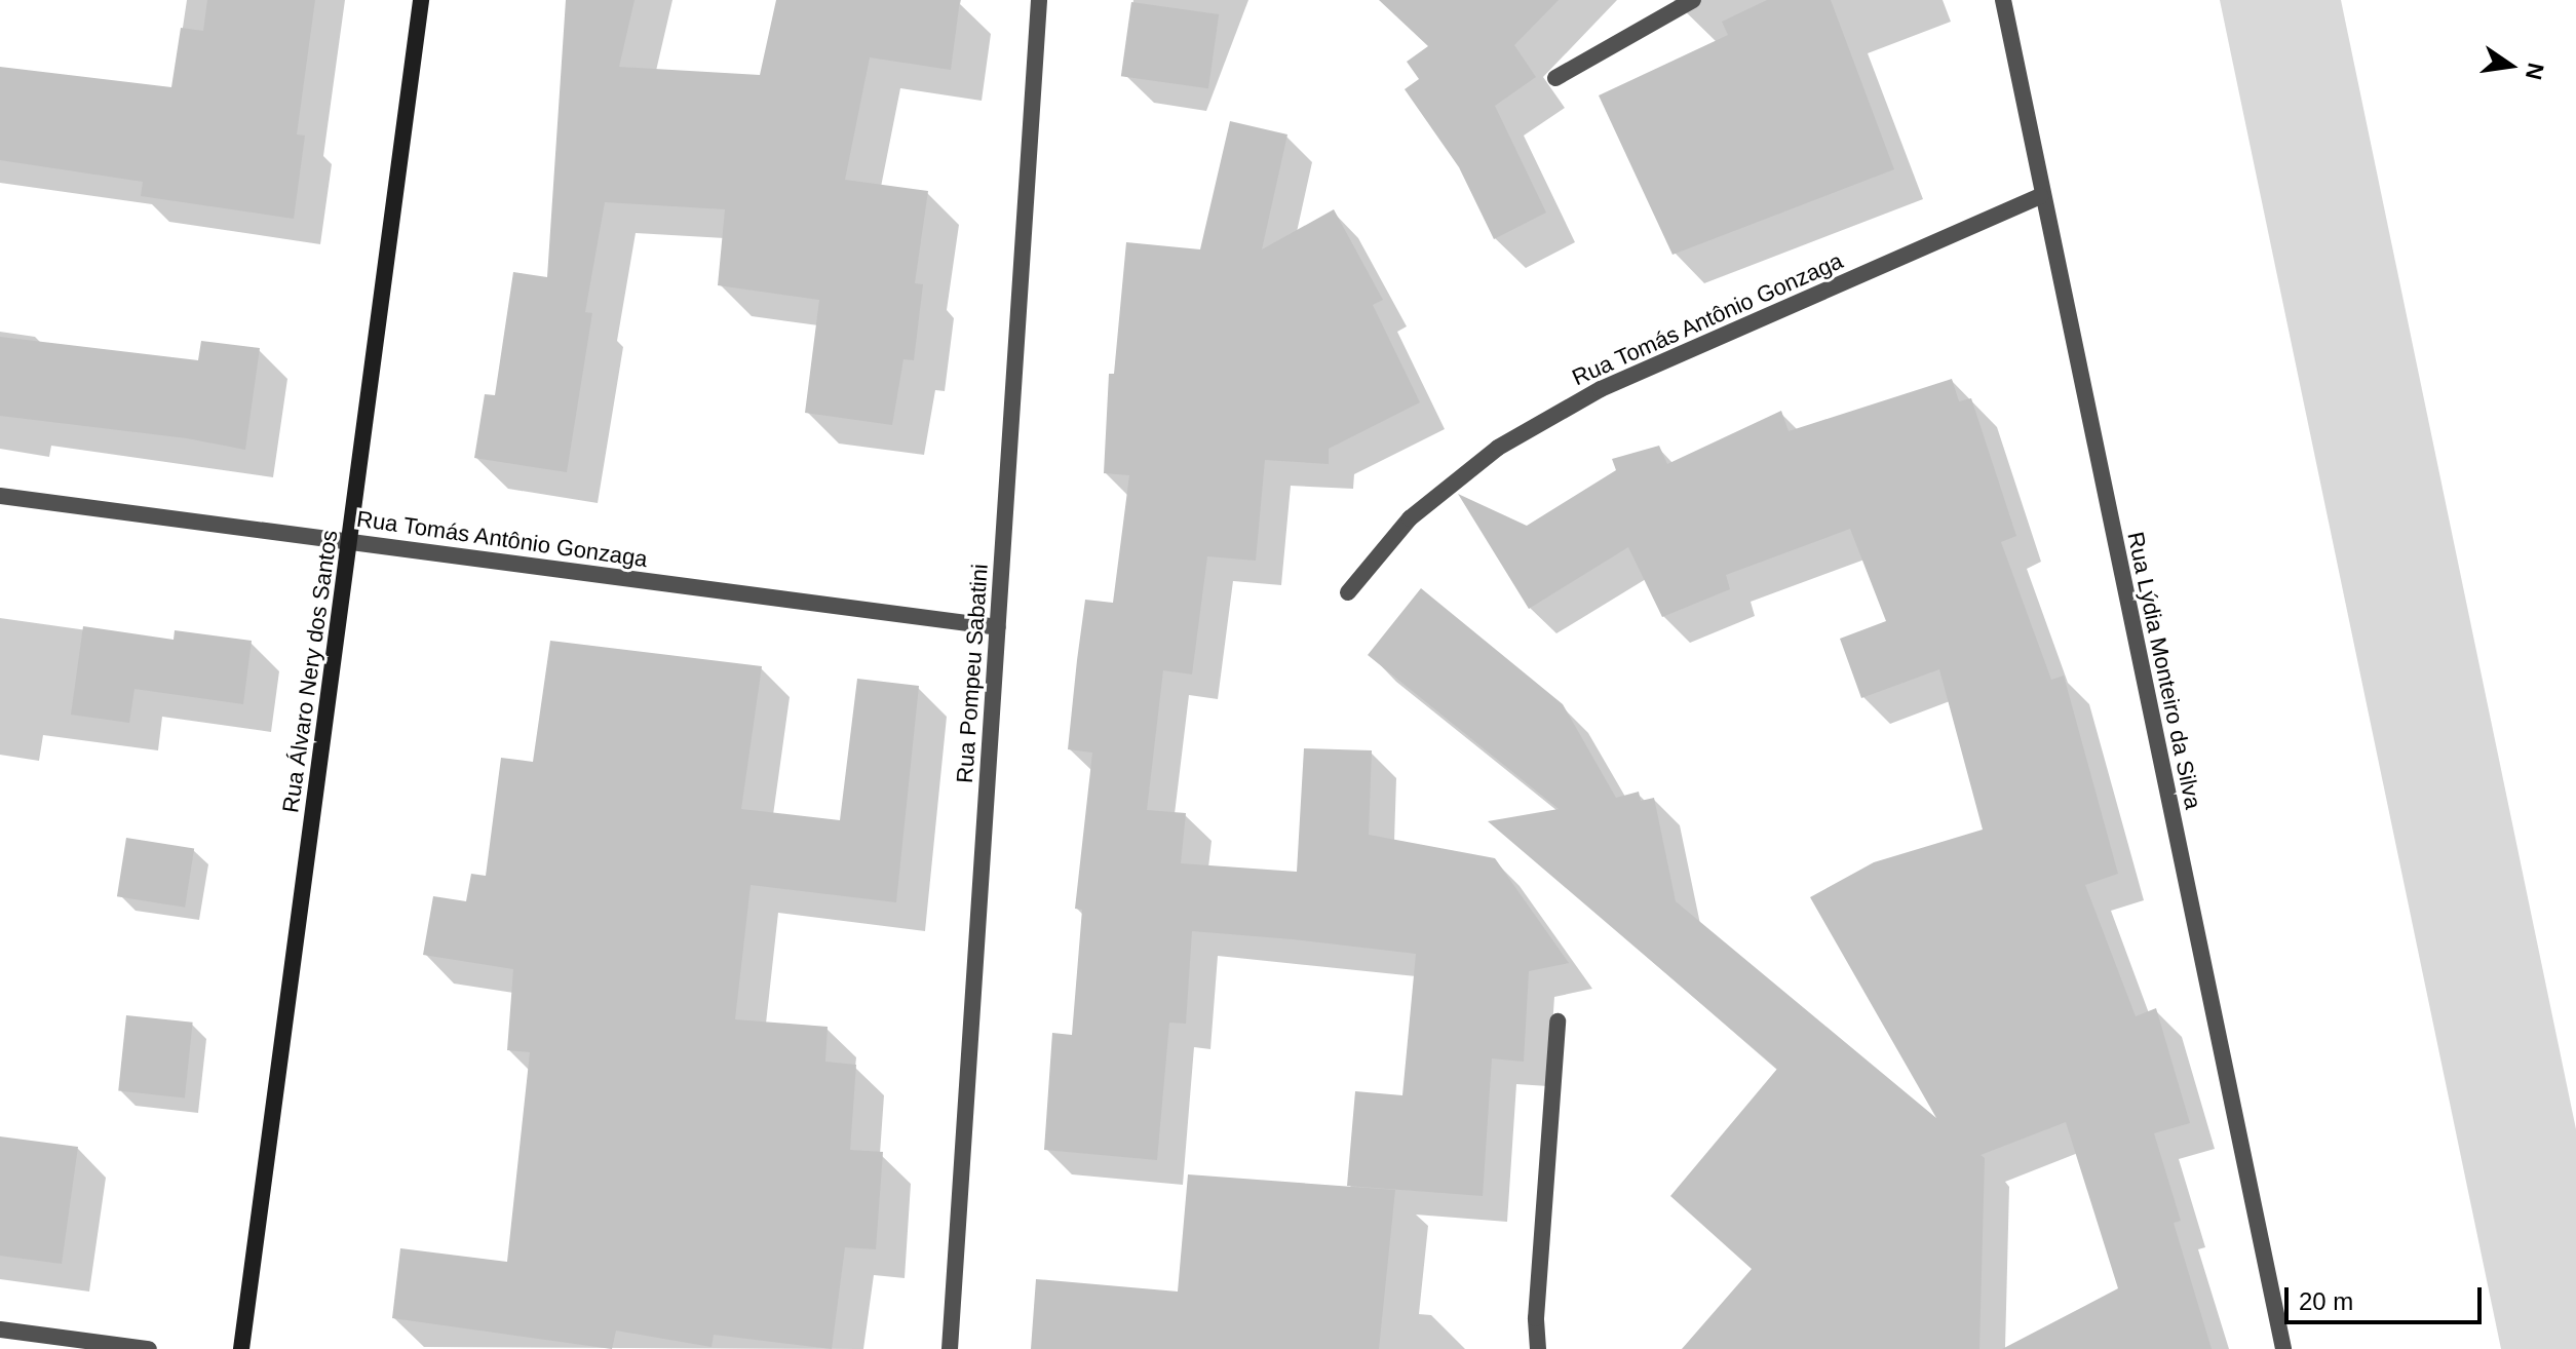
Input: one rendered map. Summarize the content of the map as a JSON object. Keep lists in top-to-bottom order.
{
  "streets": {
    "main road": ["Rua Álvaro Nery dos Santos"],
    "street": ["Rua Tomás Antônio Gonzaga", "Rua Lýdia Monteiro da Silva", "Rua Pompeu Sabatini"]
  },
  "crossings": [
    ["Rua Tomás Antônio Gonzaga", "Rua Lýdia Monteiro da Silva"],
    ["Rua Tomás Antônio Gonzaga", "Rua Álvaro Nery dos Santos"],
    ["Rua Tomás Antônio Gonzaga", "Rua Pompeu Sabatini"]
  ],
  "scale_bar": "20 m",
  "north": "right"
}
